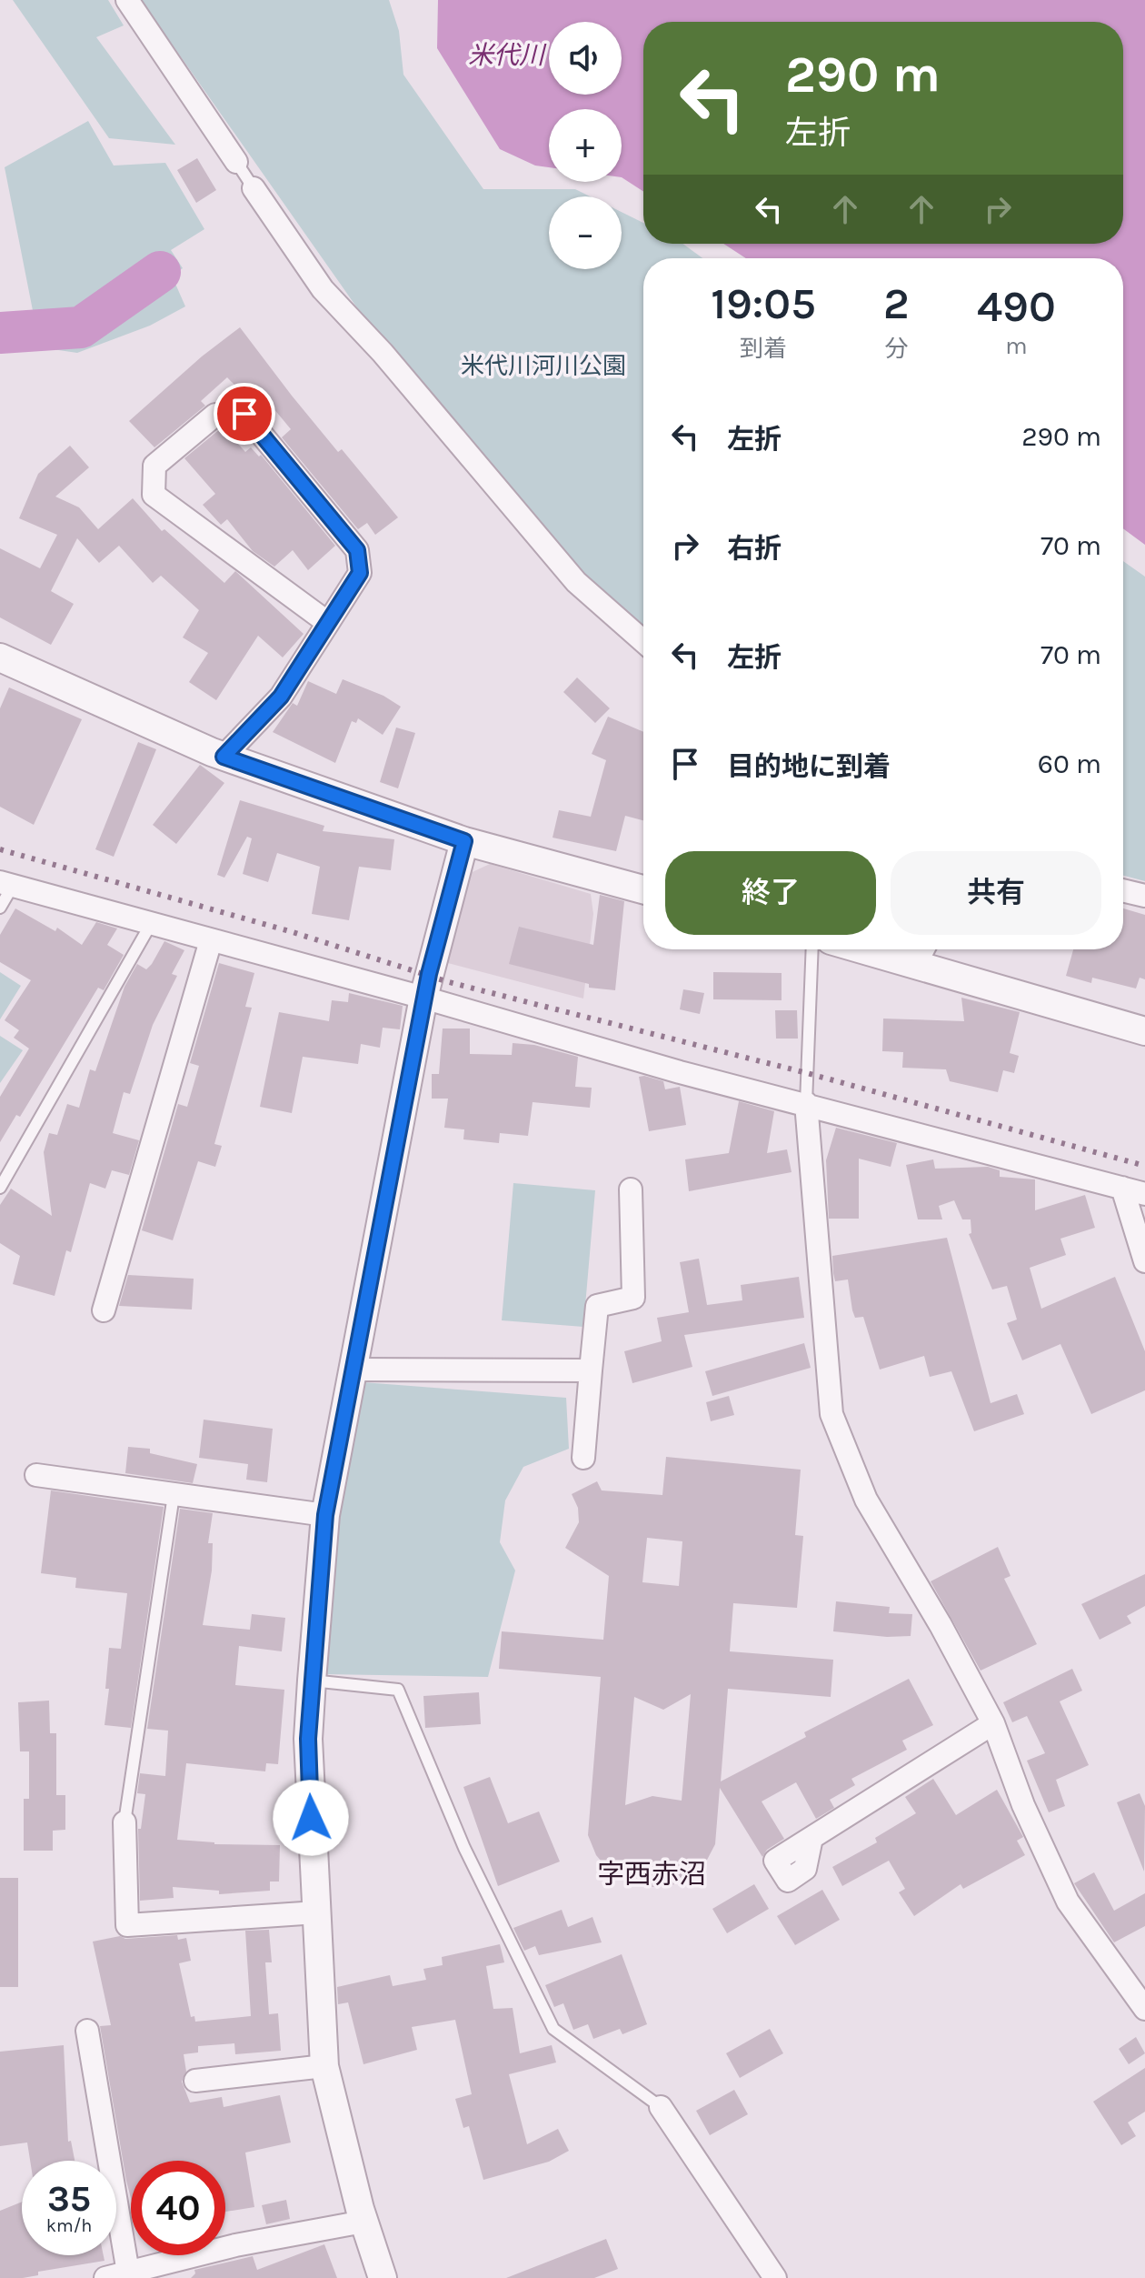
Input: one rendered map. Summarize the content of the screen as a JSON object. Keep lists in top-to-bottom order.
{
  "districts": ["字西赤沼"],
  "water": ["米代川"],
  "parks": ["米代川河川公園"],
  "page": {
    "map_buttons": ["+", "−"],
    "turn": ["290 m", "左折"],
    "eta": [
      "19:05",
      "到着",
      "2",
      "分",
      "490",
      "m"
    ],
    "list": [
      {
        "name": "左折",
        "value": "290 m"
      },
      {
        "name": "右折",
        "value": "70 m"
      },
      {
        "name": "左折",
        "value": "70 m"
      },
      {
        "name": "目的地に到着",
        "value": "60 m"
      }
    ],
    "buttons": ["終了", "共有"],
    "speed": "35 km/h",
    "limit": "40"
  }
}
